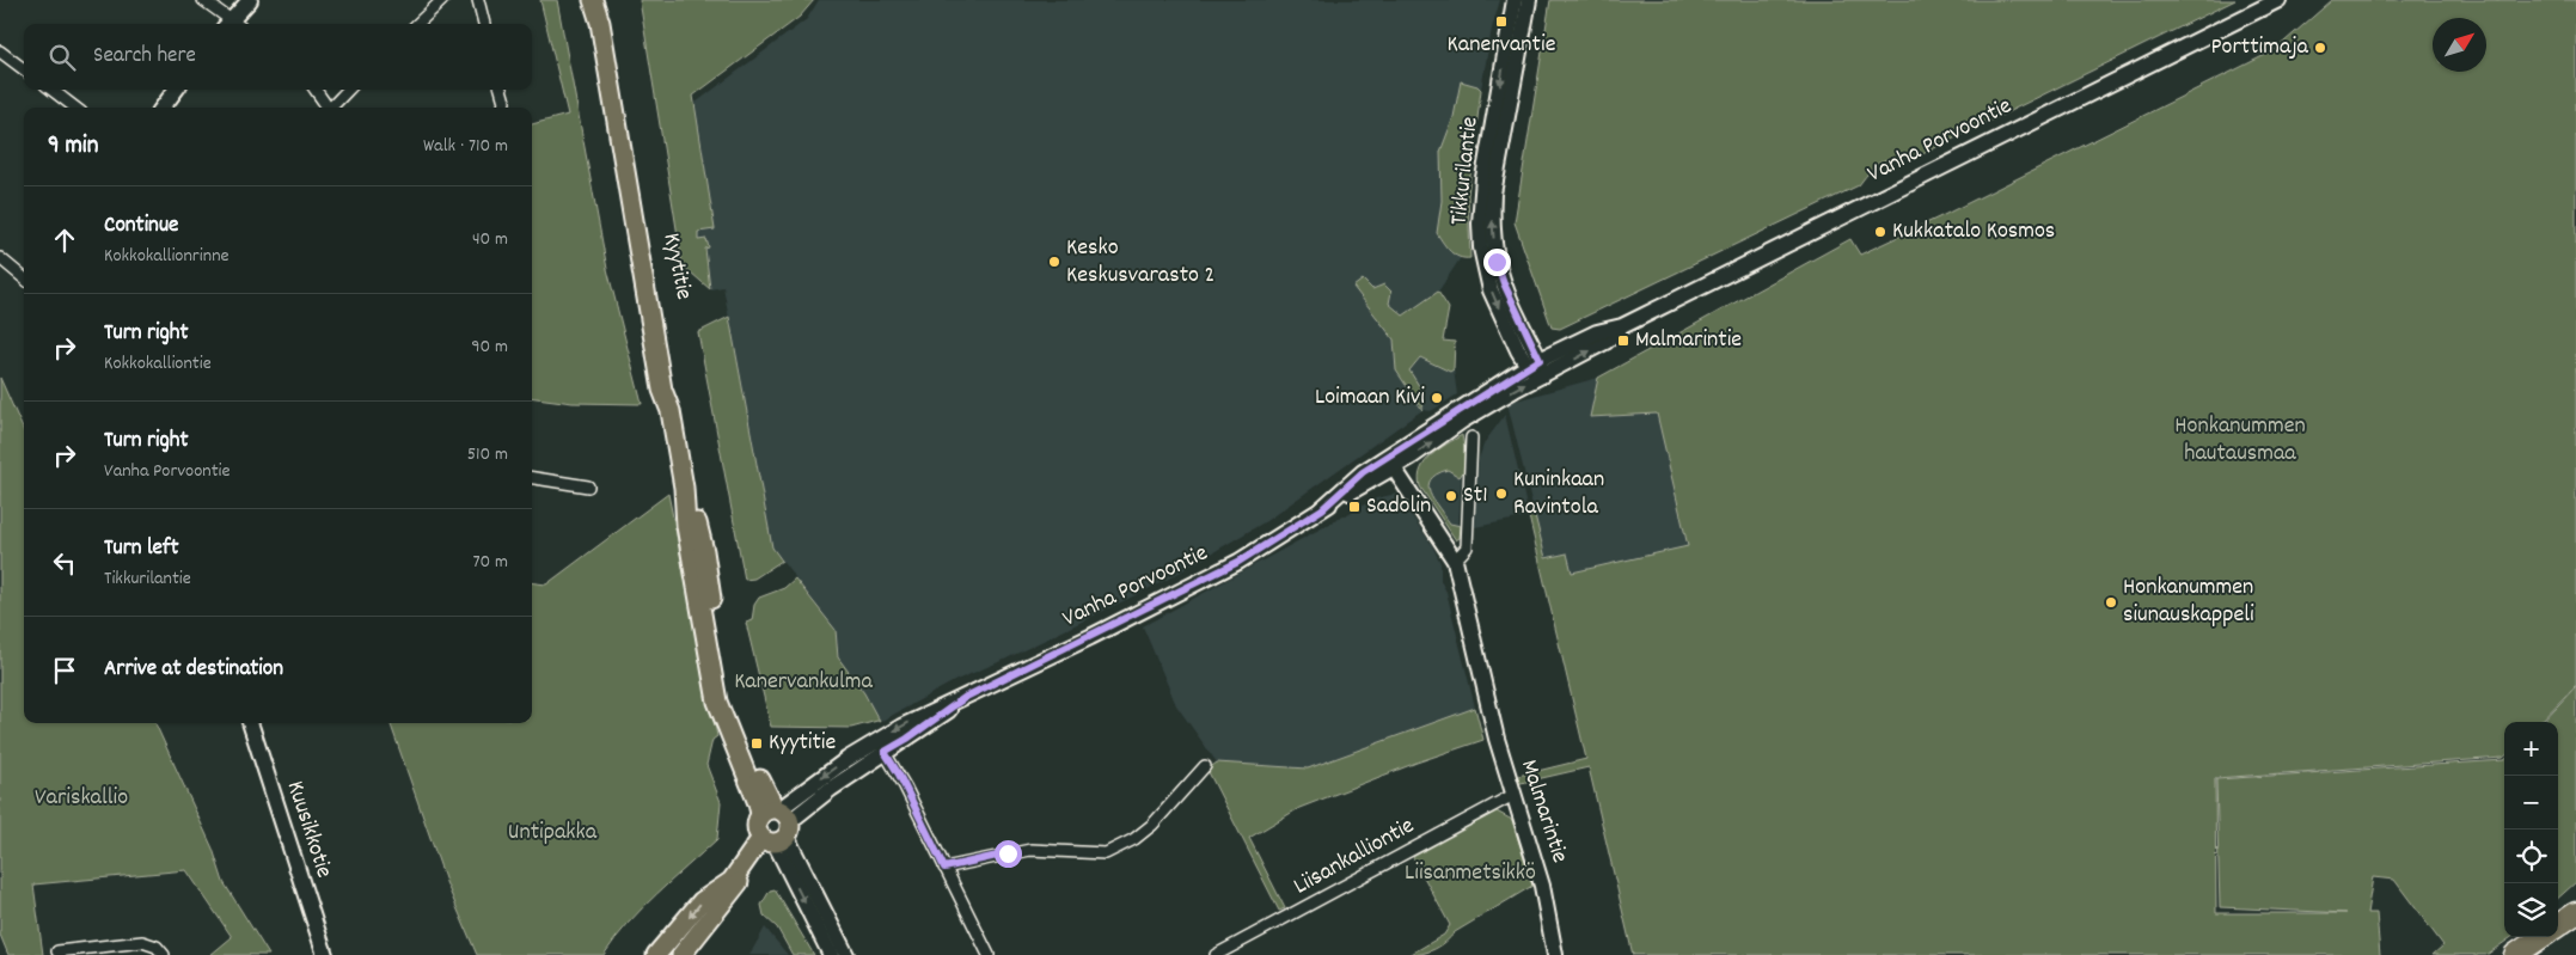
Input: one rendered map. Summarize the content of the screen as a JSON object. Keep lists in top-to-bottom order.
{
  "streets": {
    "main road": [
      "Vanha Porvoontie",
      "Tikkurilantie",
      "Kyytitie",
      "Malmarintie",
      "Kuusikkotie"
    ],
    "street": ["Liisankalliontie"]
  },
  "crossings": [
    ["Vanha Porvoontie", "Tikkurilantie"],
    ["Vanha Porvoontie", "Kyytitie"],
    ["Vanha Porvoontie", "Malmarintie"],
    ["Malmarintie", "Liisankalliontie"]
  ],
  "parks": [
    "Honkanummen hautausmaa",
    "Kanervankulma",
    "Variskallio",
    "Untipakka",
    "Liisanmetsikkö"
  ],
  "places": {
    "transit": [
      "Kanervantie",
      "Malmarintie",
      "Sadolin",
      "Kyytitie"
    ],
    "other": [
      "Porttimaja",
      "Kukkatalo Kosmos",
      "Kesko Keskusvarasto 2",
      "Loimaan Kivi",
      "Kuninkaan Ravintola",
      "St1",
      "Honkanummen siunauskappeli"
    ]
  },
  "north": "top right",
  "page": {
    "search": "Search here",
    "heading": ["9 min", "Walk · 710 m"],
    "list": [
      ["Continue", "Kokkokallionrinne", "40 m"],
      ["Turn right", "Kokkokalliontie", "90 m"],
      ["Turn right", "Vanha Porvoontie", "510 m"],
      ["Turn left", "Tikkurilantie", "70 m"],
      "Arrive at destination"
    ],
    "map_buttons": ["+", "−"]
  }
}
